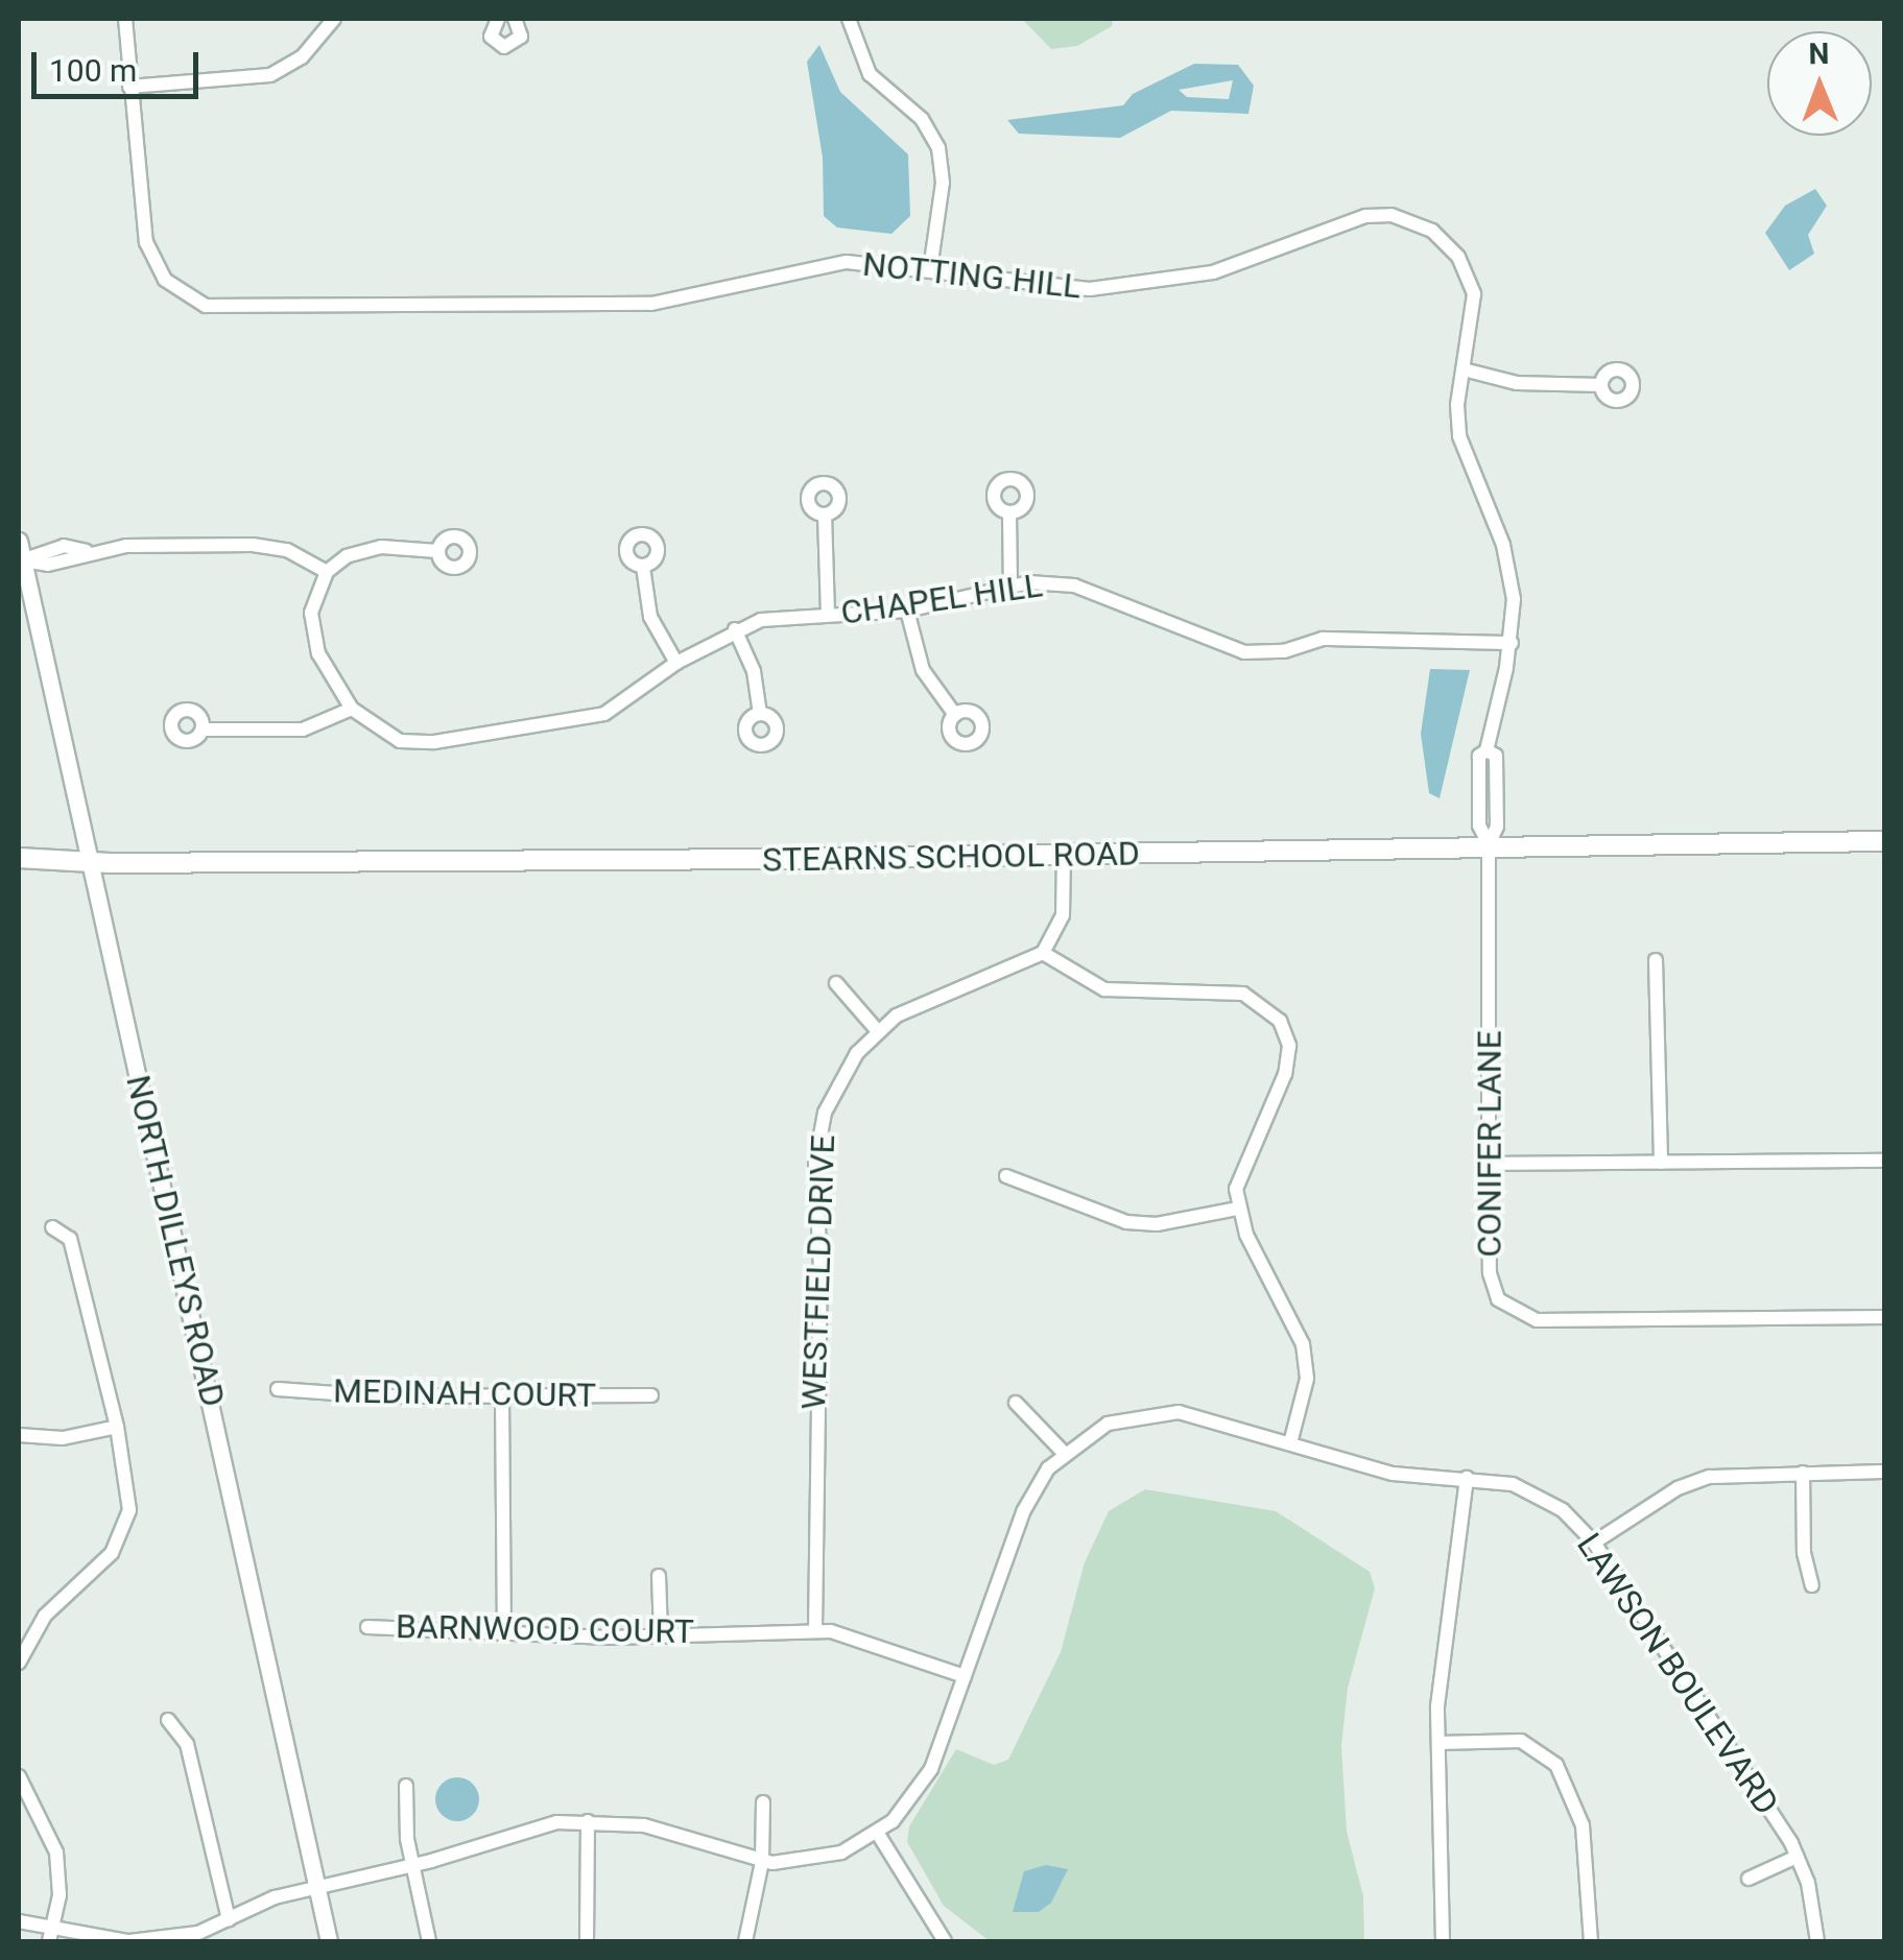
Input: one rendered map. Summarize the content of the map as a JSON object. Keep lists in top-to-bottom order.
{
  "streets": {
    "main road": ["STEARNS SCHOOL ROAD"],
    "street": [
      "NOTTING HILL",
      "CHAPEL HILL",
      "CONIFER LANE",
      "NORTH DILLEYS ROAD",
      "WESTFIELD DRIVE",
      "MEDINAH COURT",
      "BARNWOOD COURT",
      "LAWSON BOULEVARD"
    ]
  },
  "crossings": [
    ["NOTTING HILL", "CHAPEL HILL"],
    ["NOTTING HILL", "STEARNS SCHOOL ROAD"],
    ["NOTTING HILL", "CONIFER LANE"],
    ["STEARNS SCHOOL ROAD", "CONIFER LANE"],
    ["STEARNS SCHOOL ROAD", "NORTH DILLEYS ROAD"],
    ["NORTH DILLEYS ROAD", "LAWSON BOULEVARD"],
    ["WESTFIELD DRIVE", "BARNWOOD COURT"],
    ["BARNWOOD COURT", "LAWSON BOULEVARD"]
  ],
  "scale_bar": "100 m",
  "north": "top"
}
